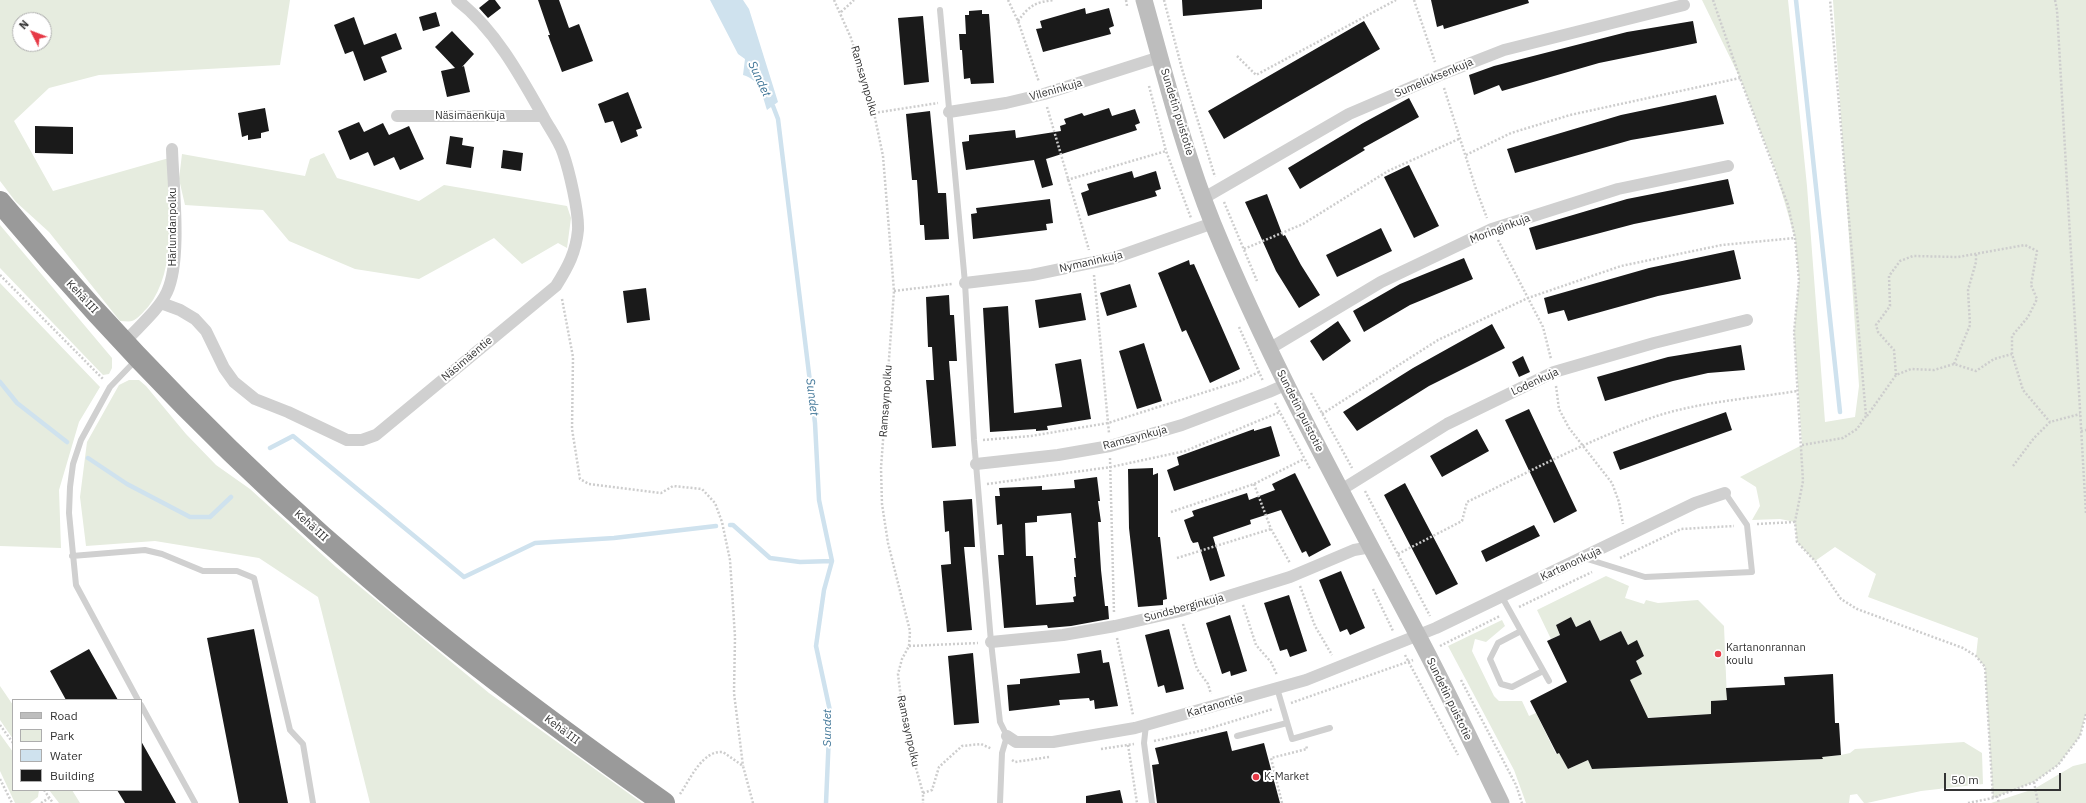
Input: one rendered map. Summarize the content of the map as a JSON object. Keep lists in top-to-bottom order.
{
  "streets": {
    "highway": ["Kehä III"],
    "street": [
      "Sumeliuksenkuja",
      "Vileninkuja",
      "Sundetin puistotie",
      "Näsimäenkuja",
      "Härlundanpolku",
      "Moringinkuja",
      "Nymaninkuja",
      "Näsimäentie",
      "Lodenkuja",
      "Ramsaynkuja",
      "Kartanonkuja",
      "Sundsberginkuja",
      "Kartanontie"
    ],
    "path": ["Ramsaynpolku"]
  },
  "crossings": [
    ["Sumeliuksenkuja", "Sundetin puistotie"],
    ["Vileninkuja", "Sundetin puistotie"],
    ["Sundetin puistotie", "Moringinkuja"],
    ["Sundetin puistotie", "Nymaninkuja"],
    ["Sundetin puistotie", "Lodenkuja"],
    ["Sundetin puistotie", "Ramsaynkuja"],
    ["Sundetin puistotie", "Kartanonkuja"],
    ["Sundetin puistotie", "Sundsberginkuja"],
    ["Sundetin puistotie", "Kartanontie"],
    ["Näsimäenkuja", "Näsimäentie"],
    ["Härlundanpolku", "Näsimäentie"],
    ["Kartanonkuja", "Kartanontie"]
  ],
  "water": ["Sundet"],
  "places": ["Kartanonrannan koulu", "K-Market"],
  "legend": [
    "Road",
    "Park",
    "Water",
    "Building"
  ],
  "scale_bar": "50 m",
  "north": "top left"
}
